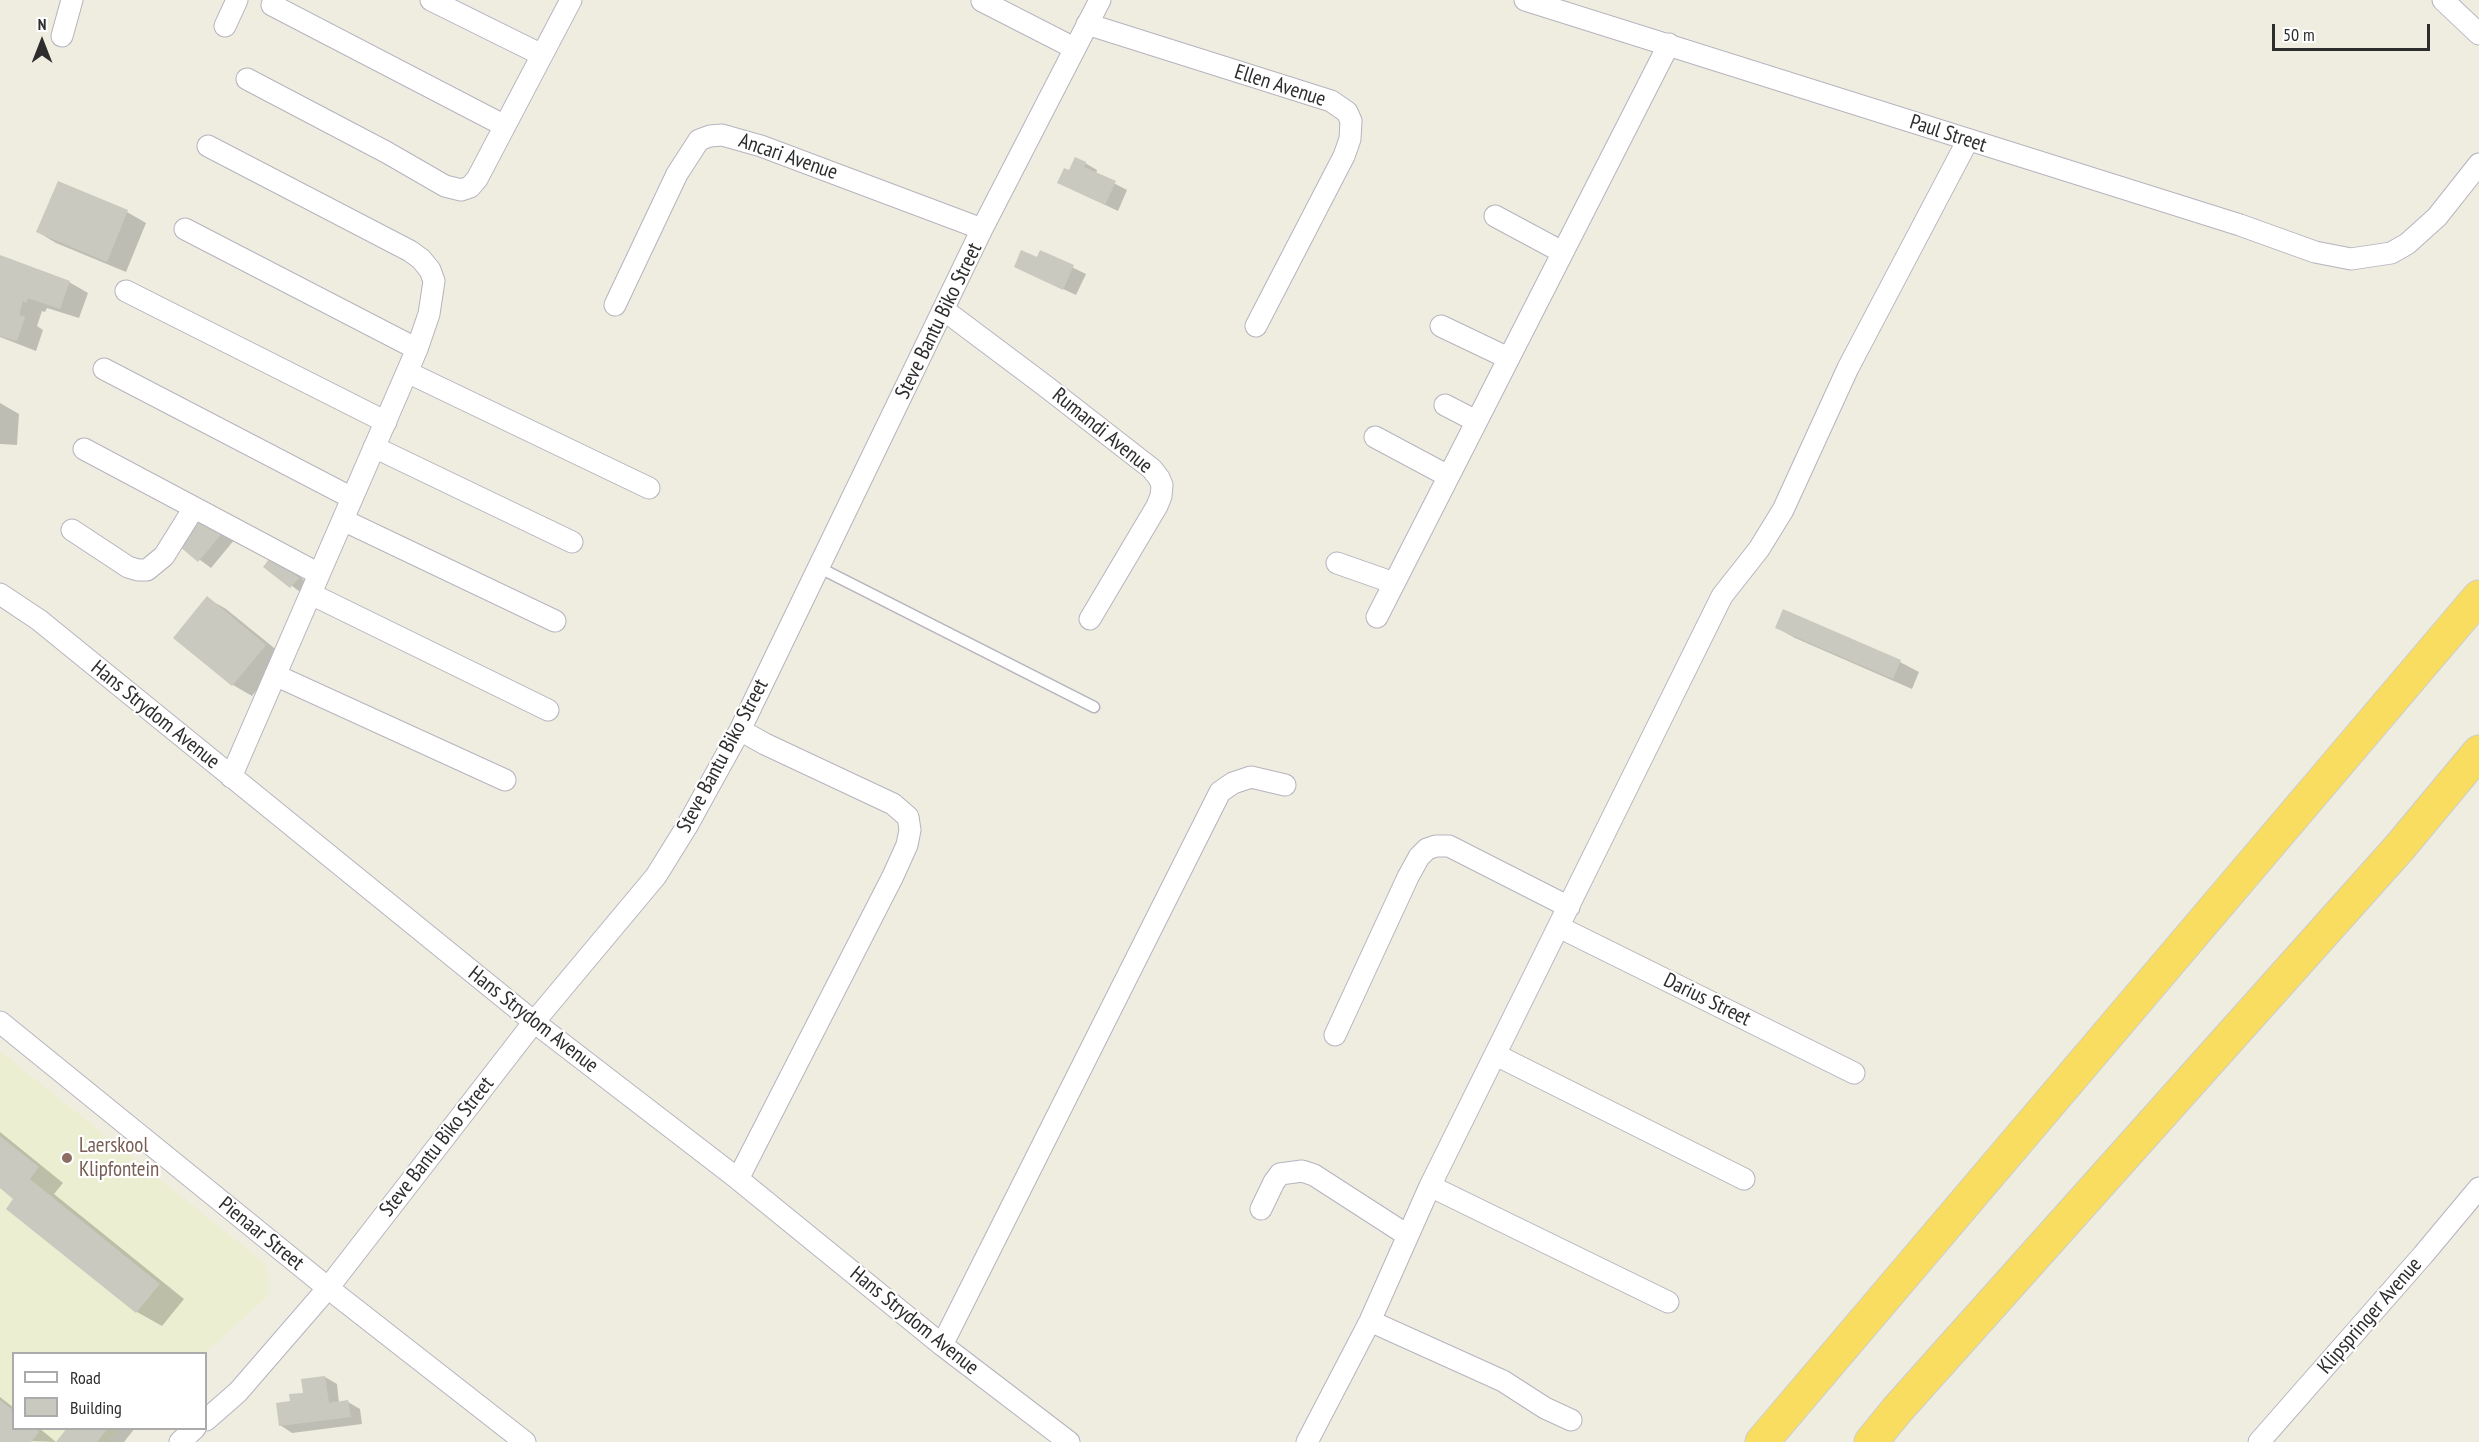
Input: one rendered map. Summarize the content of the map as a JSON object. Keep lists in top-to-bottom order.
{
  "streets": {
    "street": [
      "Ellen Avenue",
      "Paul Street",
      "Ancari Avenue",
      "Steve Bantu Biko Street",
      "Rumandi Avenue",
      "Hans Strydom Avenue",
      "Darius Street",
      "Pienaar Street",
      "Klipspringer Avenue"
    ]
  },
  "crossings": [
    ["Ellen Avenue", "Steve Bantu Biko Street"],
    ["Ancari Avenue", "Steve Bantu Biko Street"],
    ["Steve Bantu Biko Street", "Rumandi Avenue"],
    ["Steve Bantu Biko Street", "Hans Strydom Avenue"],
    ["Steve Bantu Biko Street", "Pienaar Street"]
  ],
  "places": ["Laerskool Klipfontein"],
  "legend": ["Road", "Building"],
  "scale_bar": "50 m",
  "north": "top"
}
